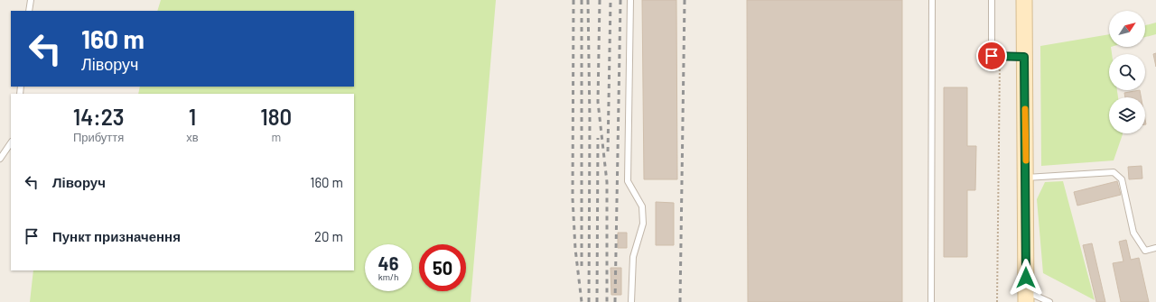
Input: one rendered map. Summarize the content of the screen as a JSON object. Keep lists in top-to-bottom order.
{
  "north": "top right",
  "page": {
    "turn": ["160 m", "Ліворуч"],
    "eta": [
      "14:23",
      "Прибуття",
      "1",
      "хв",
      "180",
      "m"
    ],
    "list": [
      {
        "name": "Ліворуч",
        "value": "160 m"
      },
      {
        "name": "Пункт призначення",
        "value": "20 m"
      }
    ],
    "speed": "46 km/h",
    "limit": "50"
  }
}
